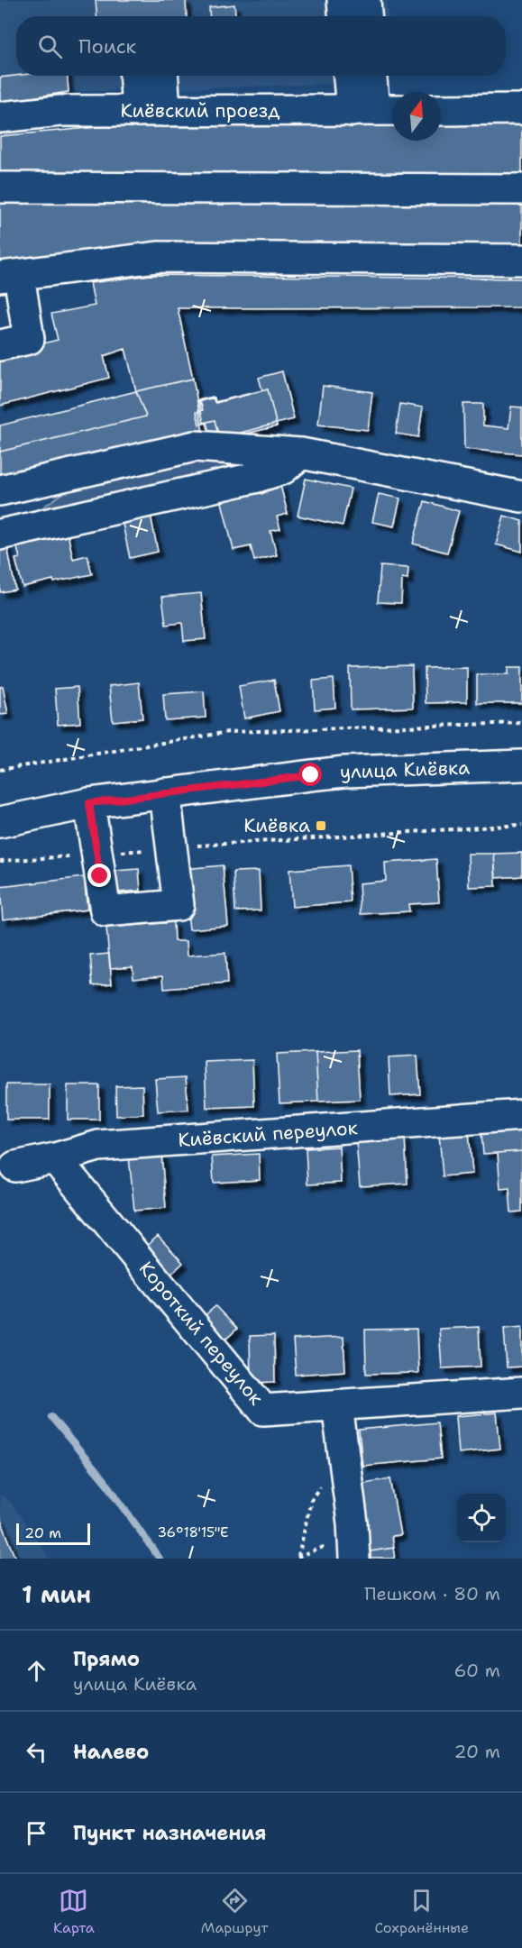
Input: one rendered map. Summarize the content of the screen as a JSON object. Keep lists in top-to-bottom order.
{
  "streets": {
    "street": [
      "Киёвский проезд",
      "улица Киёвка",
      "Киёвский переулок",
      "Короткий переулок"
    ]
  },
  "crossings": [
    ["Киёвский переулок", "Короткий переулок"]
  ],
  "places": {
    "transit": ["Киёвка"]
  },
  "scale_bar": "20 m",
  "north": "top",
  "page": {
    "search": "Поиск",
    "scale": "20 m",
    "heading": ["1 мин", "Пешком · 80 m"],
    "list": [
      ["Прямо", "улица Киёвка", "60 m"],
      ["Налево", "20 m"],
      "Пункт назначения"
    ],
    "nav": ["Карта", "Маршрут", "Сохранённые"]
  },
  "coordinates": ["36°18'15\"E"]
}
